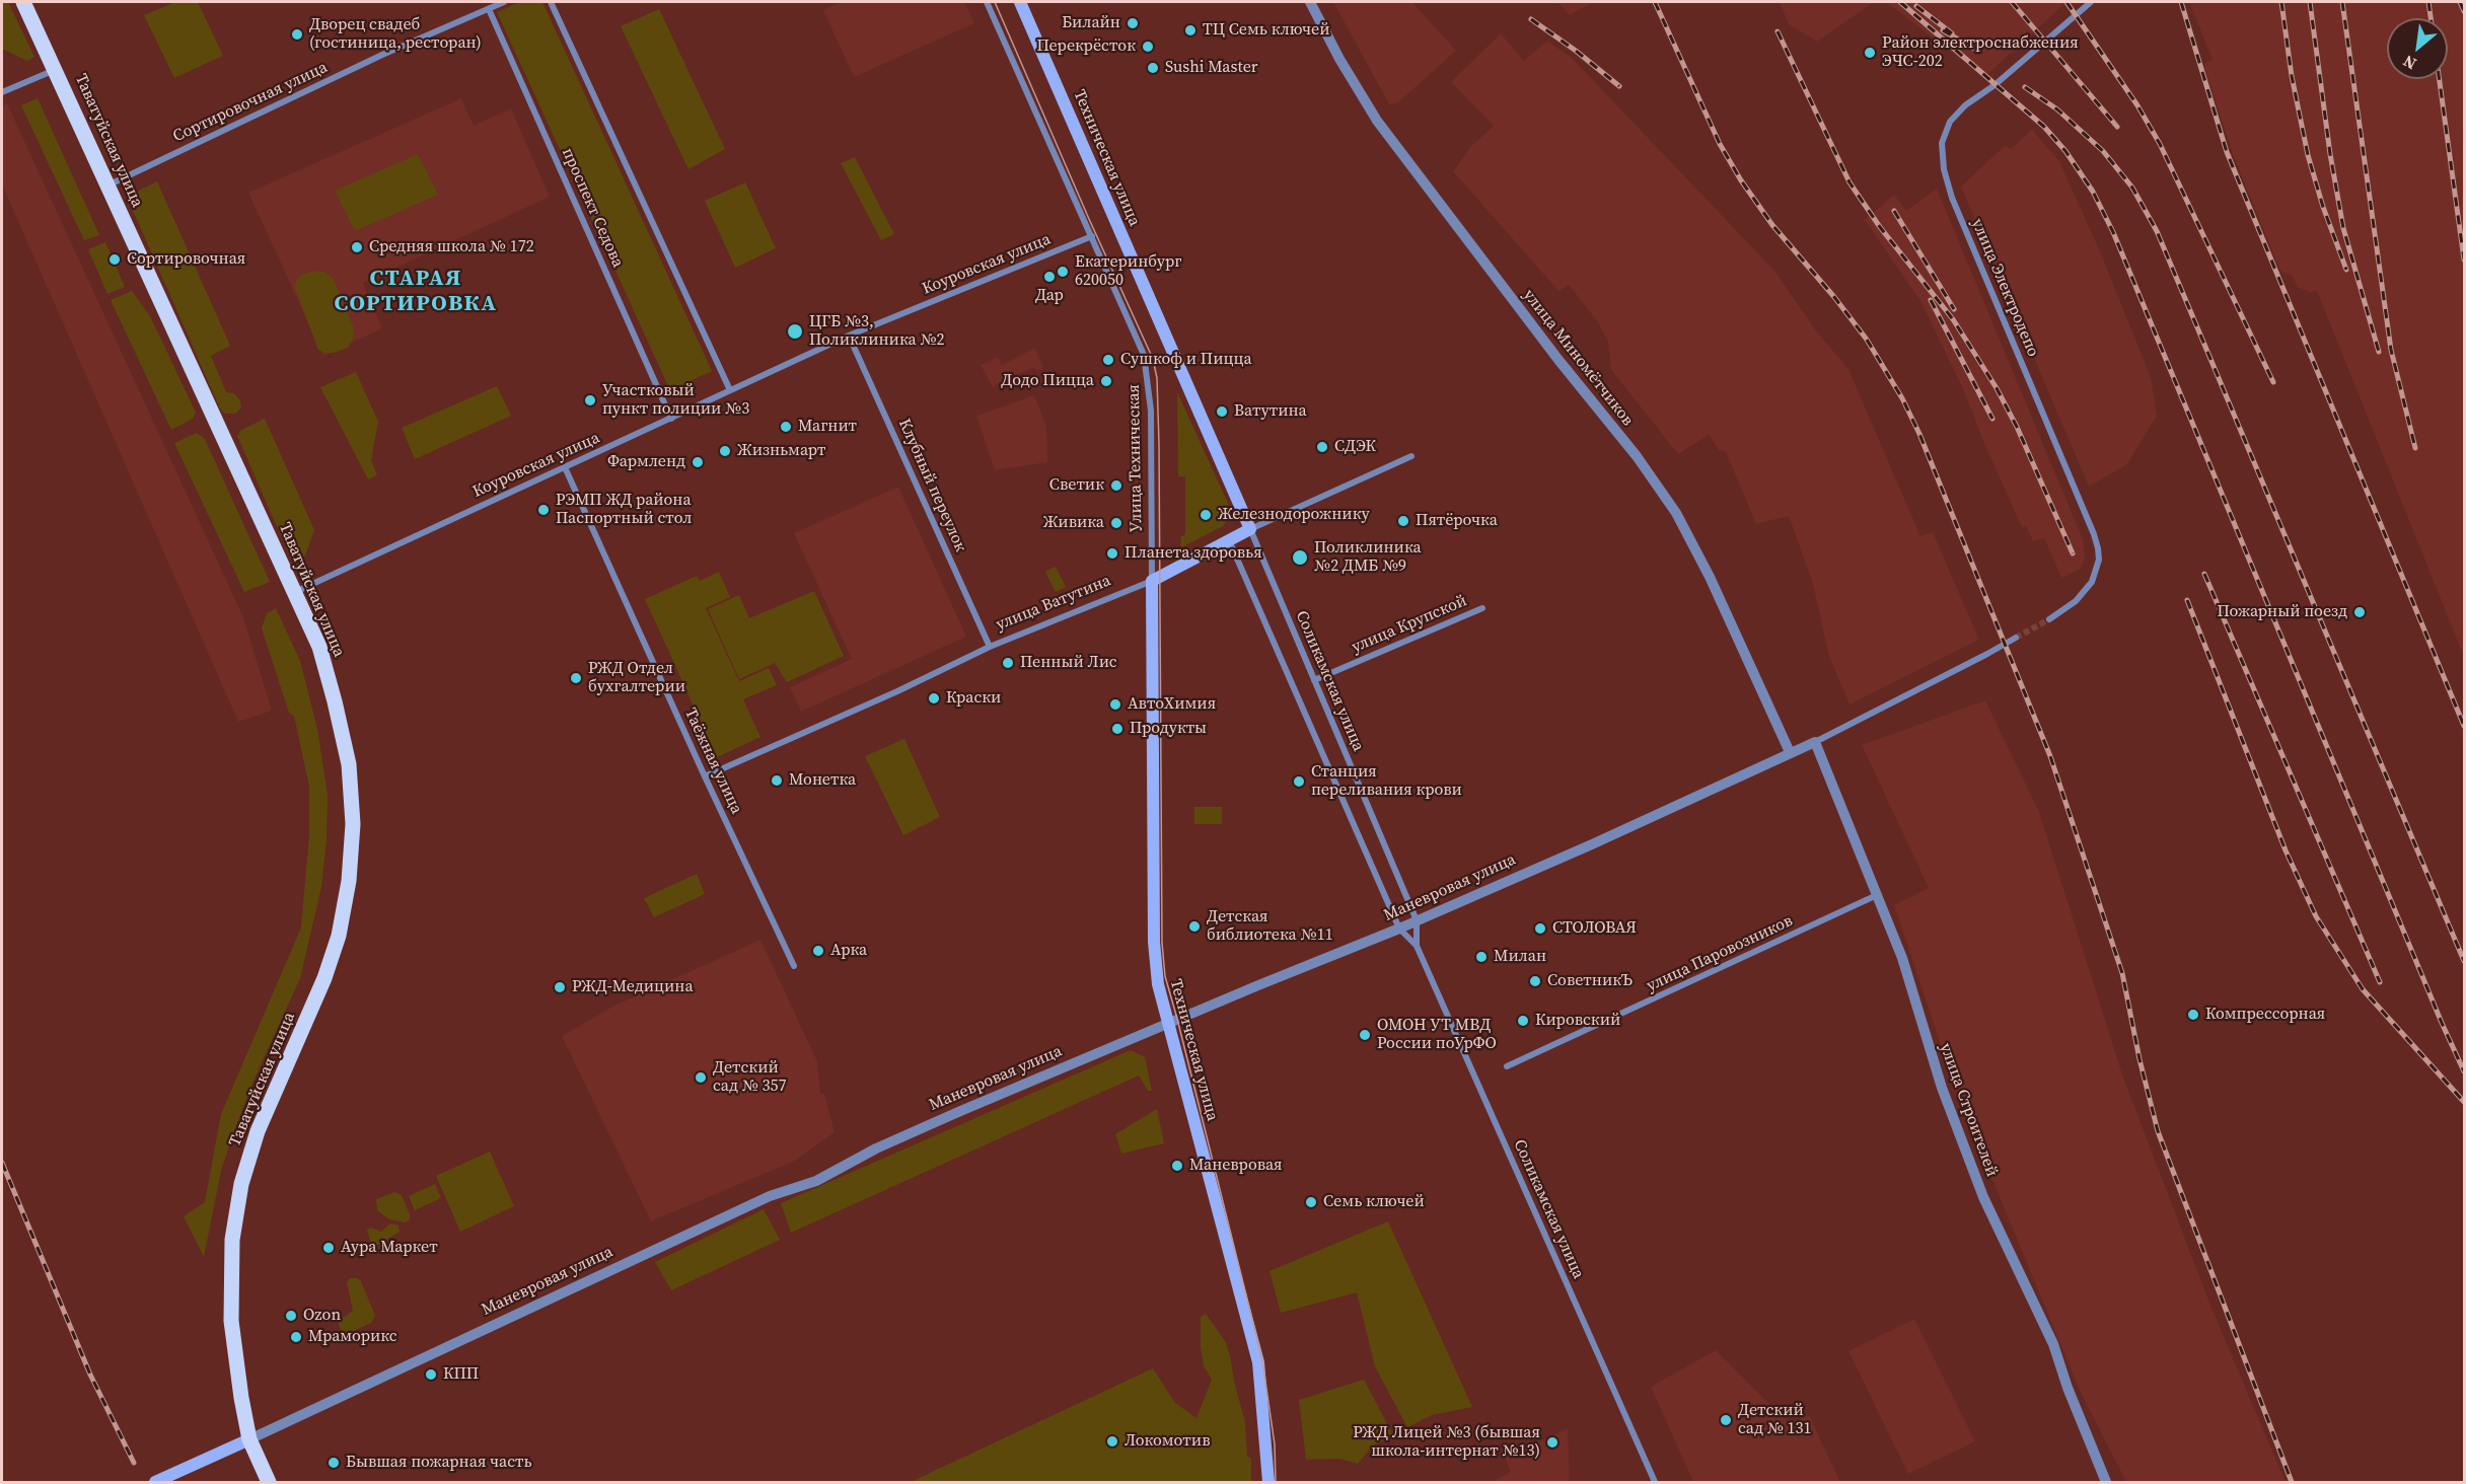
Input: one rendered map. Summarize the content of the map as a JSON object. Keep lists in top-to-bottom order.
{
  "streets": {
    "main road": [
      "Таватуйская улица",
      "Техническая улица",
      "улица Ватутина",
      "Маневровая улица"
    ],
    "street": [
      "Сортировочная улица",
      "проспект Седова",
      "Коуровская улица",
      "улица Электродепо",
      "улица Миномётчиков",
      "Улица Техническая",
      "Клубный переулок",
      "улица Крупской",
      "Соликамская улица",
      "Таёжная улица",
      "улица Паровозников",
      "улица Строителей"
    ]
  },
  "crossings": [
    ["Сортировочная улица", "Таватуйская улица"],
    ["Сортировочная улица", "проспект Седова"],
    ["Таватуйская улица", "Коуровская улица"],
    ["Таватуйская улица", "Маневровая улица"],
    ["Техническая улица", "Улица Техническая"],
    ["Техническая улица", "улица Ватутина"],
    ["Техническая улица", "Соликамская улица"],
    ["Техническая улица", "Маневровая улица"],
    ["проспект Седова", "Коуровская улица"],
    ["Коуровская улица", "Улица Техническая"],
    ["Коуровская улица", "Клубный переулок"],
    ["Коуровская улица", "Таёжная улица"],
    ["улица Миномётчиков", "Маневровая улица"],
    ["Улица Техническая", "улица Ватутина"],
    ["Клубный переулок", "улица Ватутина"],
    ["улица Ватутина", "Соликамская улица"],
    ["улица Ватутина", "Таёжная улица"],
    ["улица Крупской", "Соликамская улица"],
    ["Соликамская улица", "Маневровая улица"],
    ["Маневровая улица", "улица Строителей"],
    ["улица Паровозников", "улица Строителей"]
  ],
  "districts": ["СТАРАЯ СОРТИРОВКА"],
  "places": [
    "Билайн",
    "ТЦ Семь ключей",
    "Дворец свадеб (гостиница, ресторан)",
    "Перекрёсток",
    "Район электроснабжения ЭЧС-202",
    "Sushi Master",
    "Средняя школа № 172",
    "Сортировочная",
    "Екатеринбург 620050",
    "Дар",
    "ЦГБ №3, Поликлиника №2",
    "Сушкоф и Пицца",
    "Додо Пицца",
    "Участковый пункт полиции №3",
    "Ватутина",
    "Магнит",
    "СДЭК",
    "Жизньмарт",
    "Фармленд",
    "Светик",
    "РЭМП ЖД района Паспортный стол",
    "Железнодорожнику",
    "Пятёрочка",
    "Живика",
    "Планета здоровья",
    "Поликлиника №2 ДМБ №9",
    "Пожарный поезд",
    "Пенный Лис",
    "РЖД Отдел бухгалтерии",
    "Краски",
    "АвтоХимия",
    "Продукты",
    "Монетка",
    "Станция переливания крови",
    "Детская библиотека №11",
    "СТОЛОВАЯ",
    "Арка",
    "Милан",
    "СоветникЪ",
    "РЖД-Медицина",
    "Компрессорная",
    "Кировский",
    "ОМОН УТ МВД России поУрФО",
    "Детский сад № 357",
    "Маневровая",
    "Семь ключей",
    "Аура Маркет",
    "Ozon",
    "Мраморикс",
    "КПП",
    "Детский сад № 131",
    "Локомотив",
    "РЖД Лицей №3 (бывшая школа-интернат №13)",
    "Бывшая пожарная часть"
  ],
  "north": "bottom left"
}
